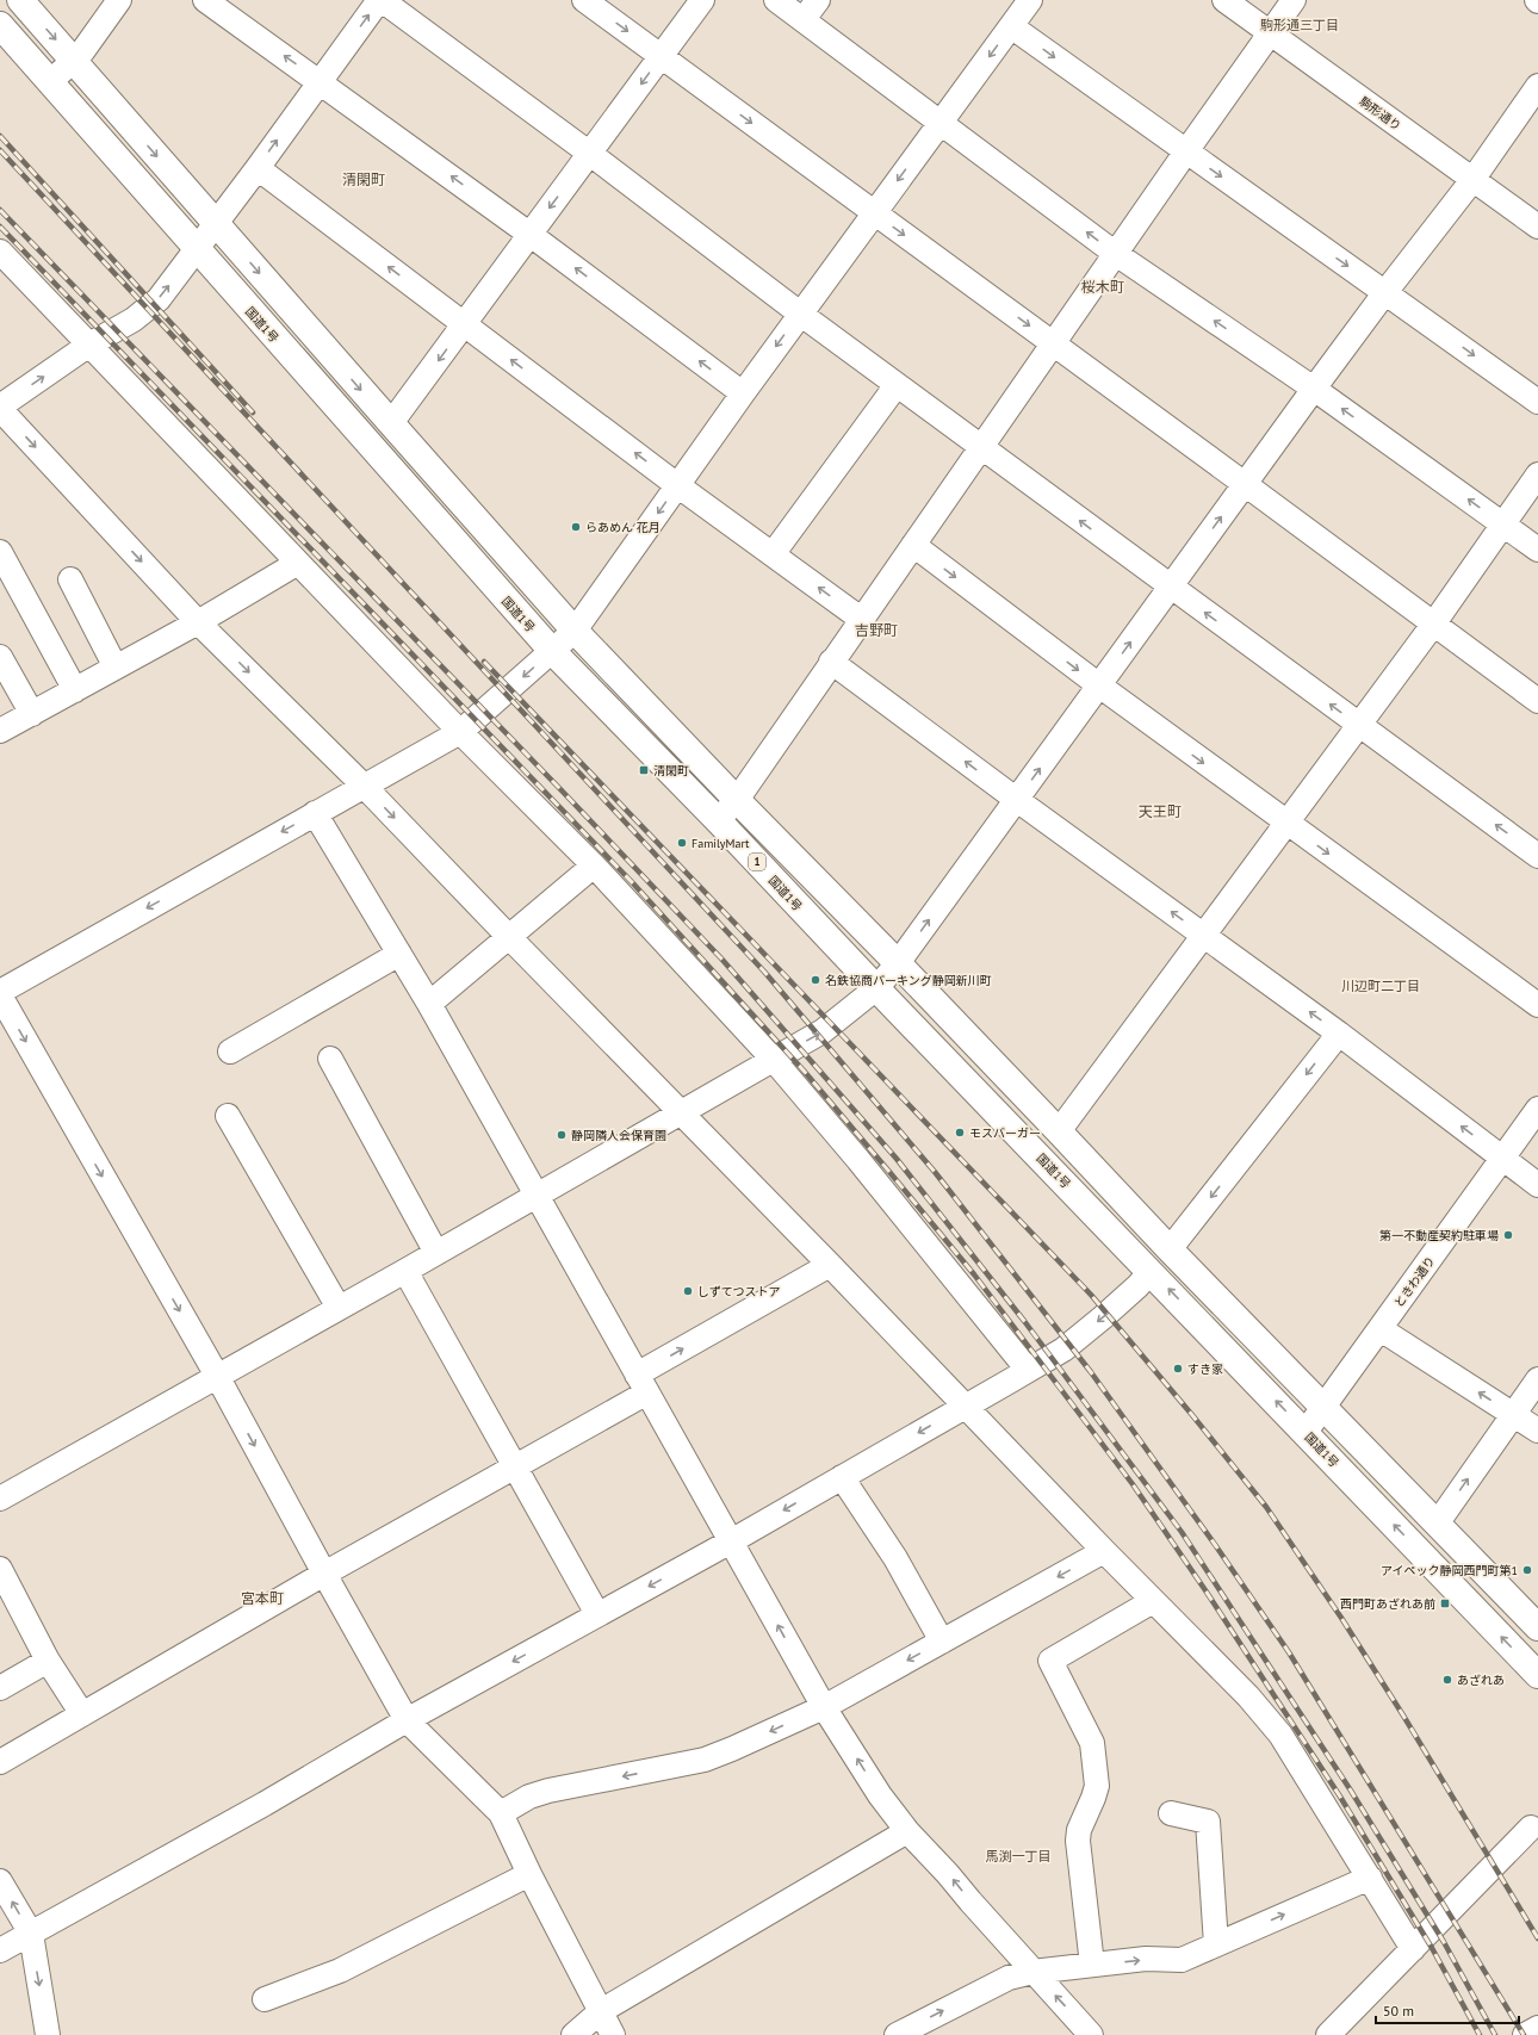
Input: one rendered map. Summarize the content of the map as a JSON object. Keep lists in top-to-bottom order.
{
  "streets": {
    "highway": ["国道1号", "1"],
    "street": ["駒形通り", "ときわ通り"]
  },
  "crossings": [
    ["国道1号", "ときわ通り"],
    ["1", "ときわ通り"]
  ],
  "districts": [
    "駒形通三丁目",
    "清閑町",
    "桜木町",
    "吉野町",
    "天王町",
    "川辺町二丁目",
    "宮本町",
    "馬渕一丁目"
  ],
  "places": {
    "other": [
      "らあめん 花月",
      "FamilyMart",
      "名鉄協商パーキング静岡新川町",
      "モスバーガー",
      "静岡隣人会保育園",
      "第一不動産契約駐車場",
      "しずてつストア",
      "すき家",
      "アイペック静岡西門町第1",
      "あざれあ"
    ],
    "transit": ["清閑町", "西門町あざれあ前"]
  },
  "scale_bar": "50 m"
}
